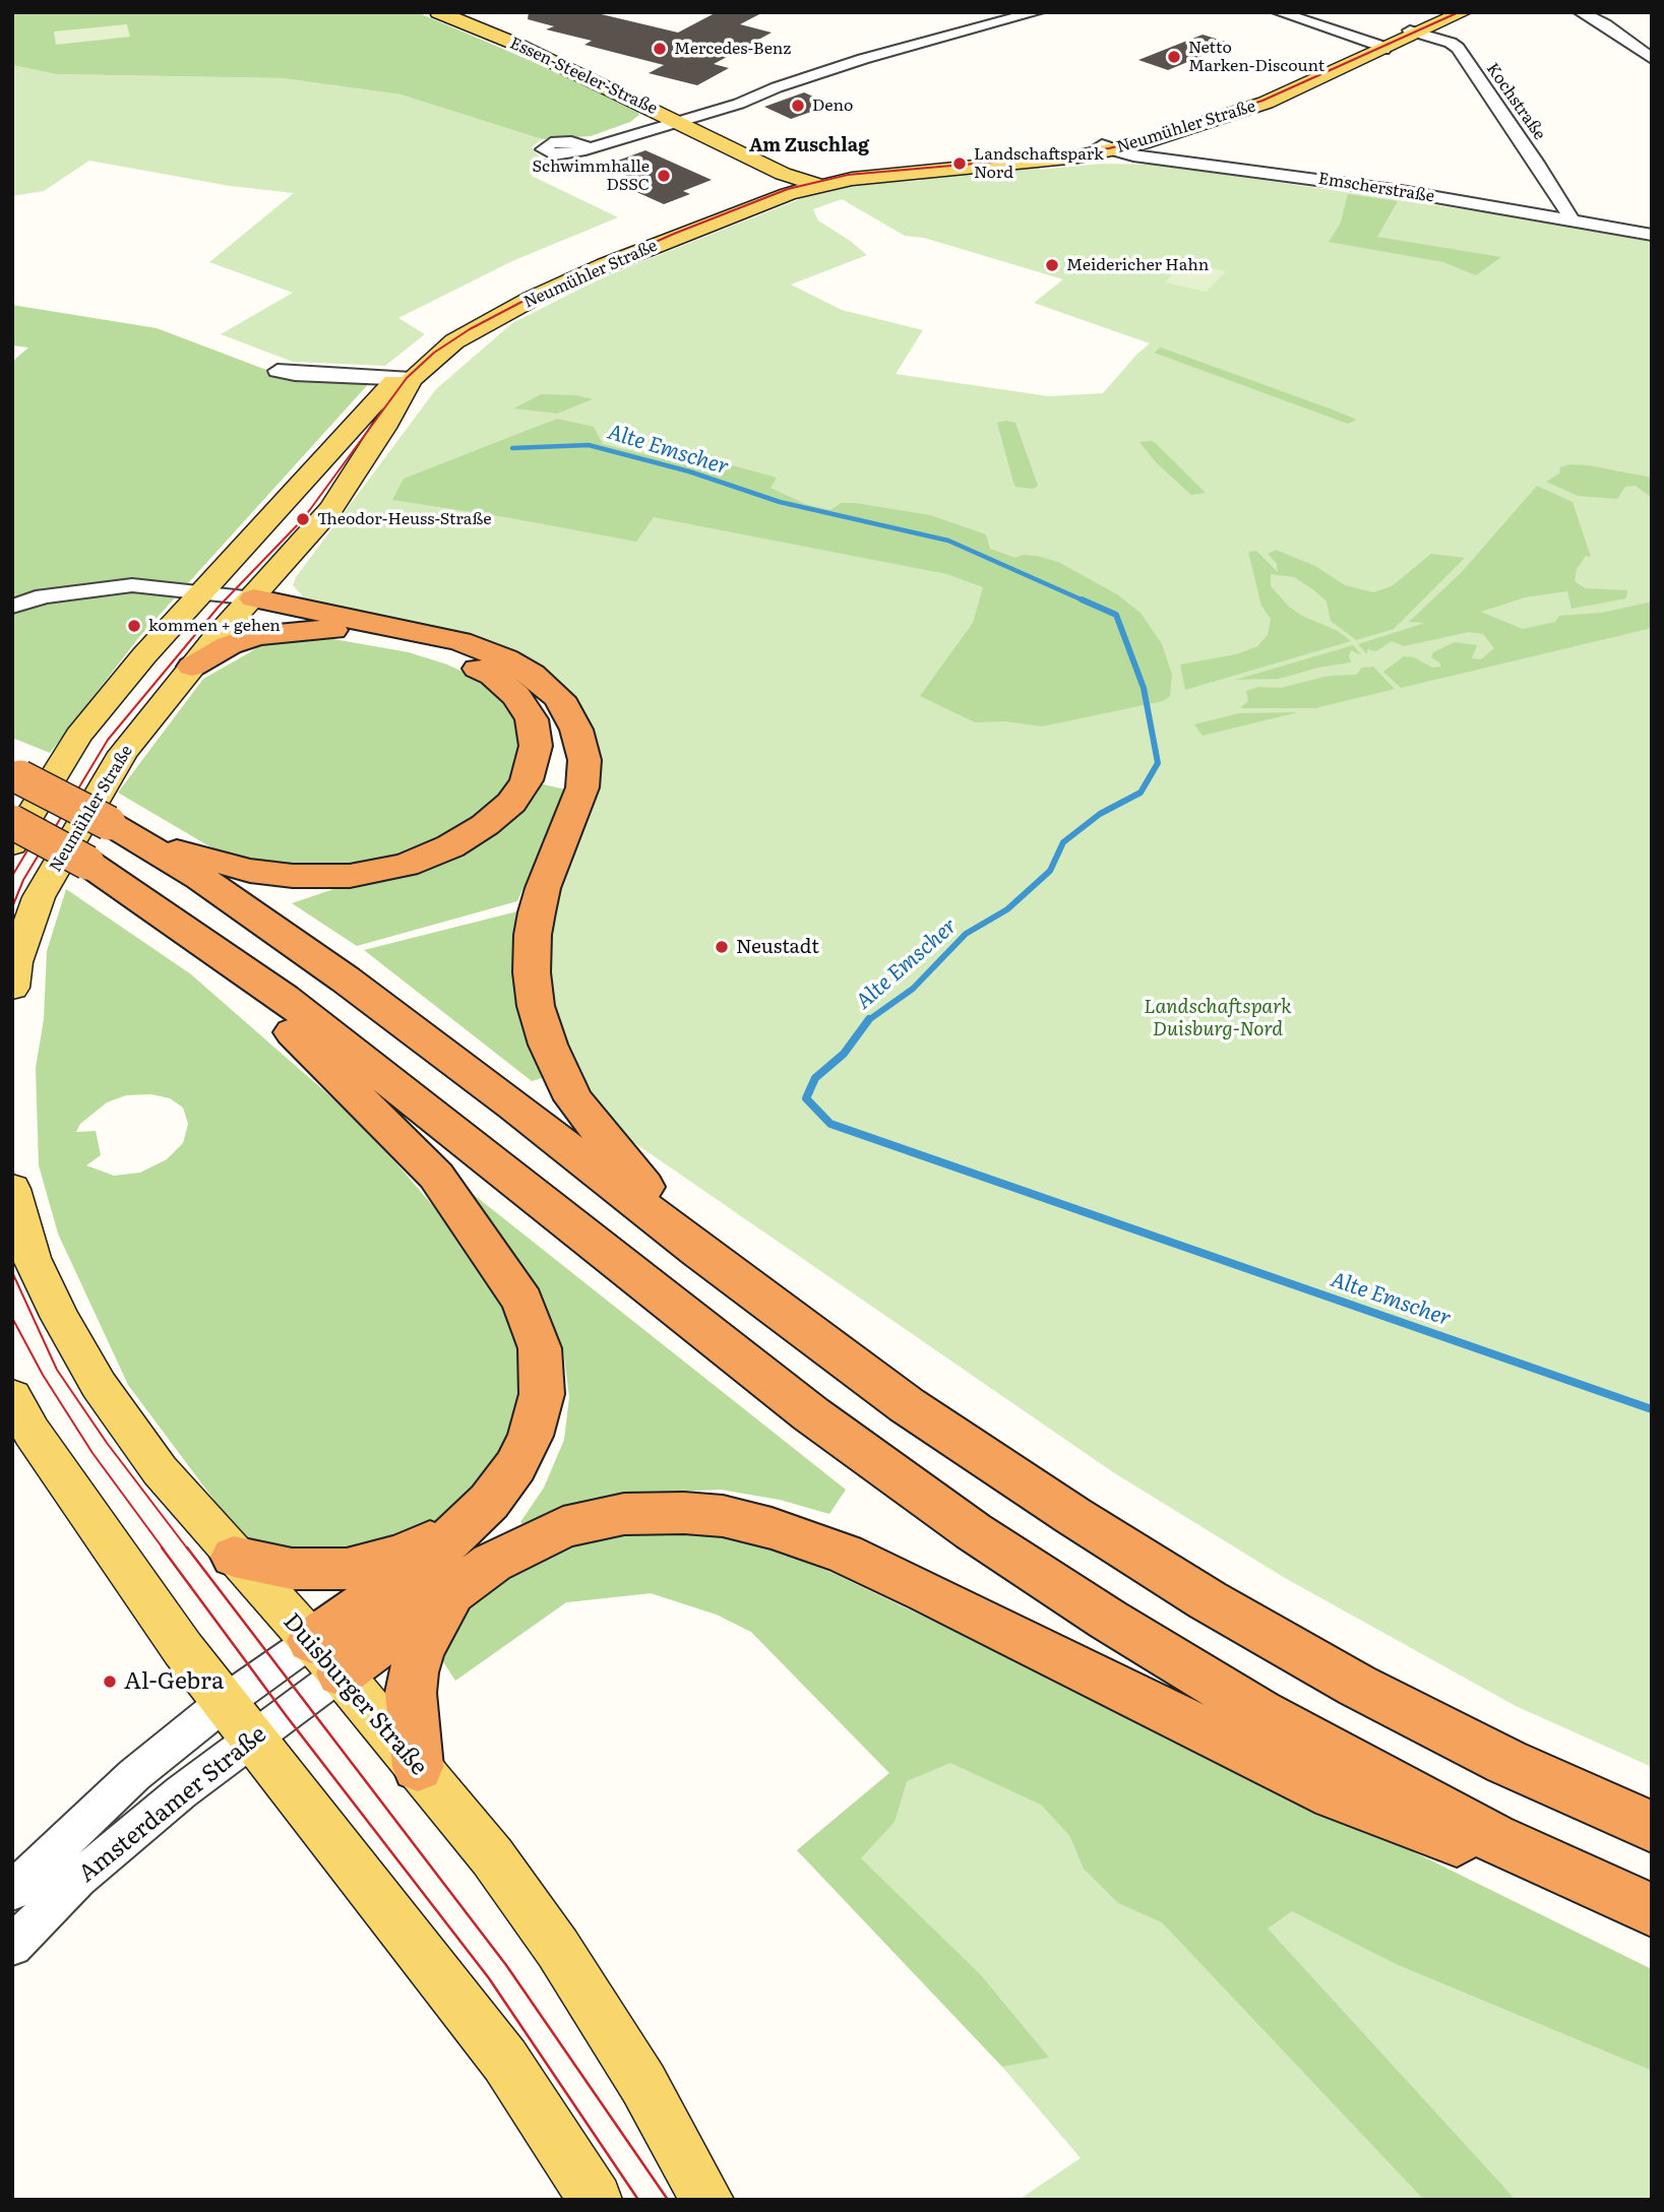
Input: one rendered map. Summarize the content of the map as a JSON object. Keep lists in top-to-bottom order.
{
  "streets": {
    "main road": ["Essen-Steeler-Straße", "Neumühler Straße", "Duisburger Straße"],
    "street": ["Kochstraße", "Emscherstraße", "Amsterdamer Straße"]
  },
  "crossings": [
    ["Essen-Steeler-Straße", "Neumühler Straße"],
    ["Kochstraße", "Neumühler Straße"],
    ["Kochstraße", "Emscherstraße"],
    ["Neumühler Straße", "Emscherstraße"],
    ["Duisburger Straße", "Amsterdamer Straße"]
  ],
  "districts": ["Am Zuschlag"],
  "water": ["Alte Emscher"],
  "parks": ["Landschaftspark Duisburg-Nord"],
  "places": [
    "Mercedes-Benz",
    "Netto Marken-Discount",
    "Deno",
    "Landschaftspark Nord",
    "Schwimmhalle DSSC",
    "Meidericher Hahn",
    "Theodor-Heuss-Straße",
    "kommen + gehen",
    "Neustadt",
    "Al-Gebra"
  ]
}
